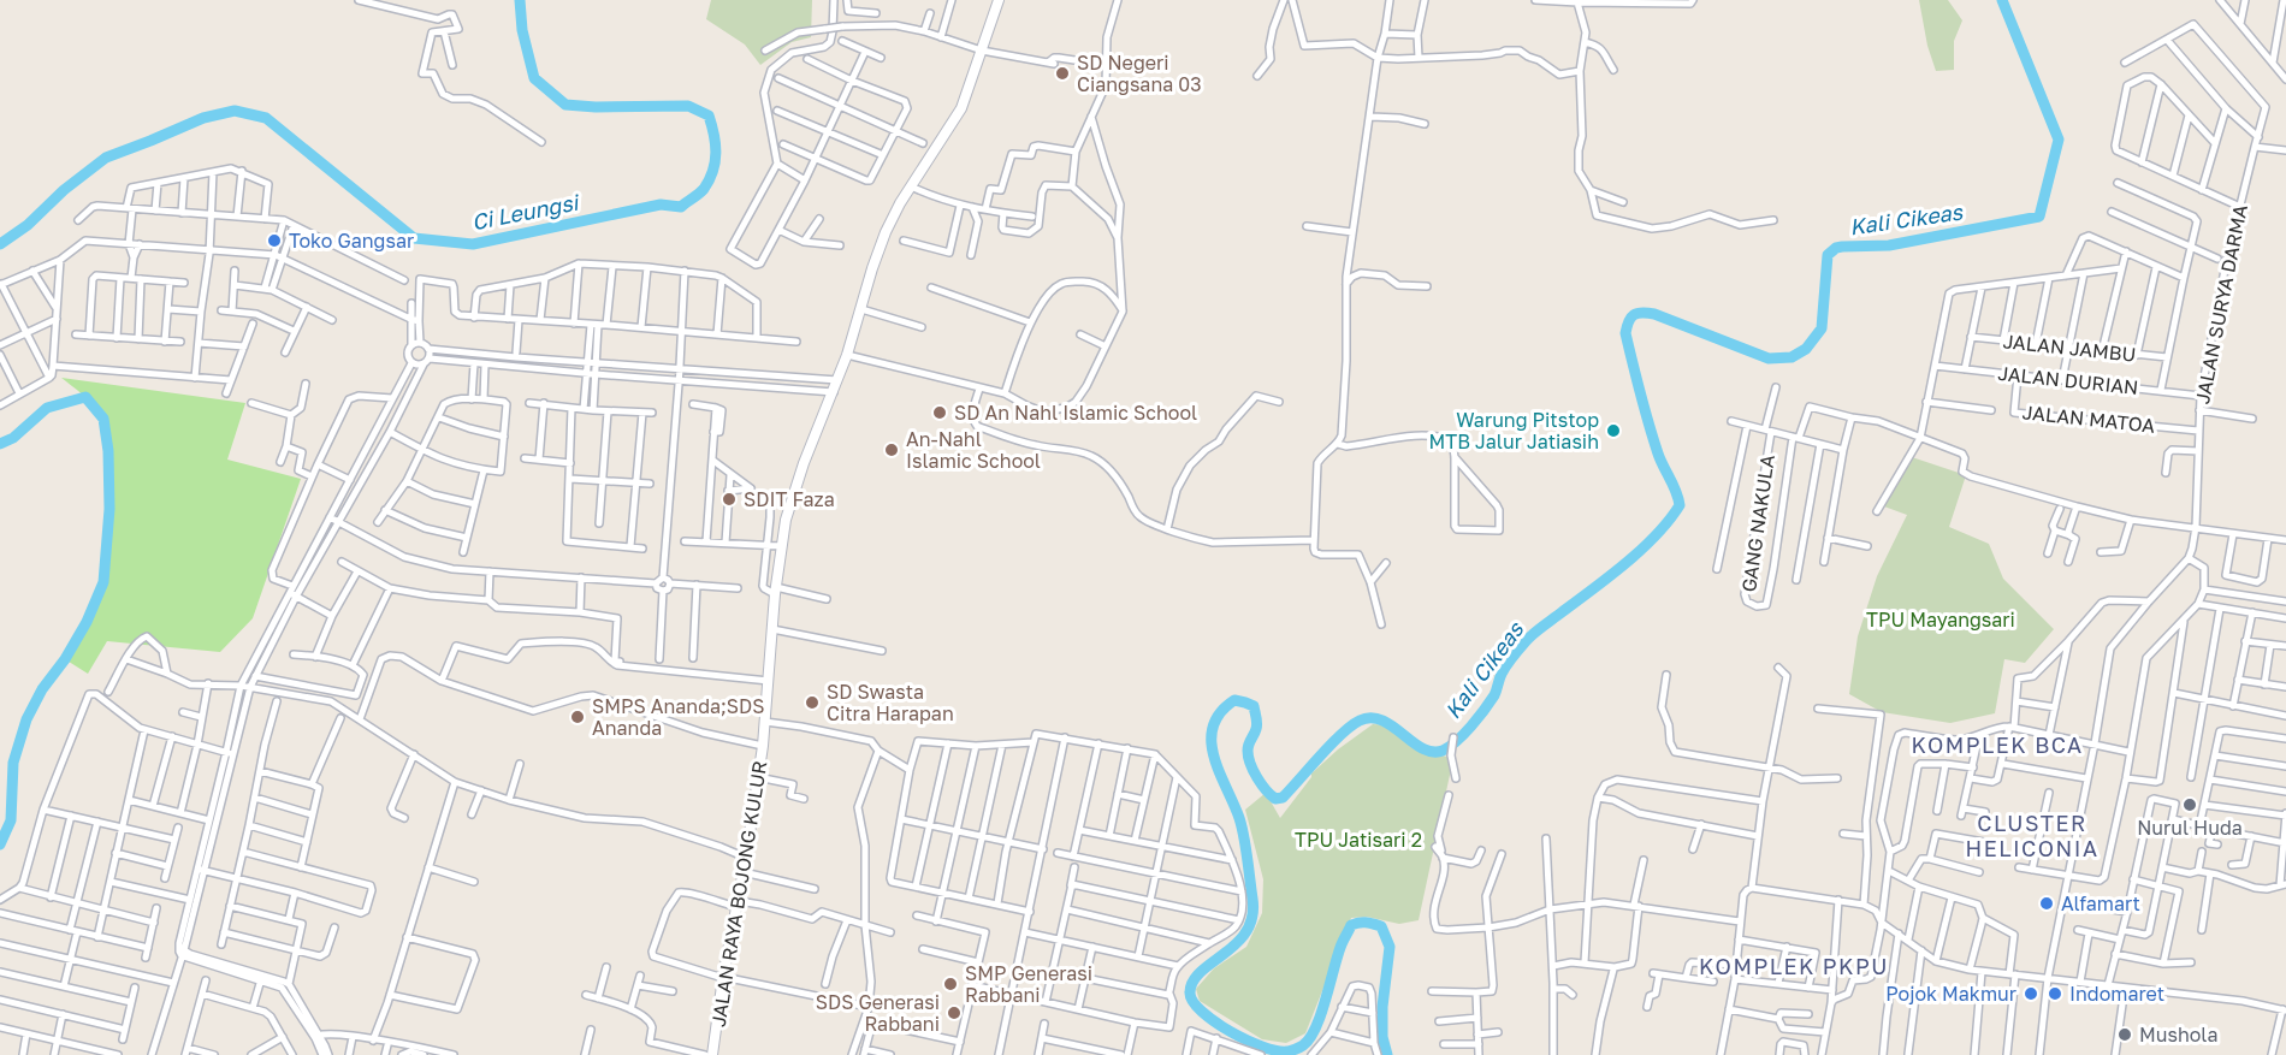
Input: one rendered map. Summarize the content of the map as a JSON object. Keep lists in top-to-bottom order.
{
  "streets": {
    "main road": ["JALAN RAYA BOJONG KULUR"],
    "street": [
      "JALAN SURYA DARMA",
      "JALAN JAMBU",
      "JALAN DURIAN",
      "JALAN MATOA",
      "GANG NAKULA"
    ]
  },
  "crossings": [
    ["JALAN SURYA DARMA", "JALAN DURIAN"],
    ["JALAN SURYA DARMA", "JALAN MATOA"],
    ["JALAN DURIAN", "JALAN MATOA"]
  ],
  "districts": ["KOMPLEK BCA", "CLUSTER HELICONIA", "KOMPLEK PKPU"],
  "water": ["Ci Leungsi", "Kali Cikeas"],
  "parks": ["TPU Mayangsari", "TPU Jatisari 2"],
  "places": [
    "SD Negeri Ciangsana 03",
    "Toko Gangsar",
    "SD An Nahl Islamic School",
    "Warung Pitstop MTB Jalur Jatiasih",
    "An-Nahl Islamic School",
    "SDIT Faza",
    "SD Swasta Citra Harapan",
    "SMPS Ananda;SDS Ananda",
    "Nurul Huda",
    "Alfamart",
    "SMP Generasi Rabbani",
    "Pojok Makmur",
    "Indomaret",
    "SDS Generasi Rabbani",
    "Mushola"
  ]
}
